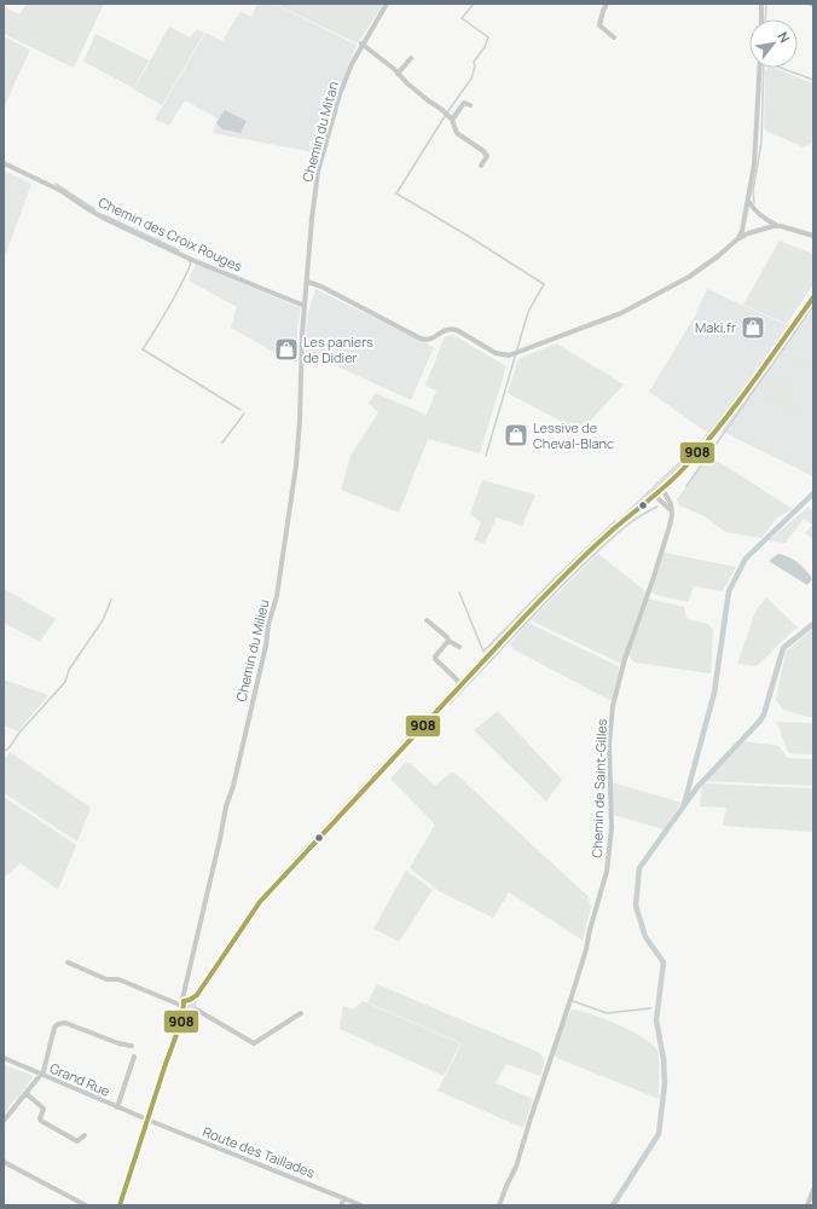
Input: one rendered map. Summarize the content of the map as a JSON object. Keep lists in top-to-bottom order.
{
  "streets": {
    "street": [
      "Chemin du Mitan",
      "Chemin des Croix Rouges",
      "Chemin du Milieu",
      "Chemin de Saint-Gilles",
      "Grand Rue",
      "Route des Taillades"
    ]
  },
  "crossings": [
    ["Chemin du Mitan", "Chemin des Croix Rouges"],
    ["Chemin du Mitan", "Chemin du Milieu"],
    ["Chemin des Croix Rouges", "Chemin du Milieu"],
    ["Grand Rue", "Route des Taillades"]
  ],
  "places": {
    "shop": ["Maki.fr", "Les paniers de Didier", "Lessive de Cheval-Blanc"]
  },
  "lines": ["transit line 908"],
  "north": "top right"
}
